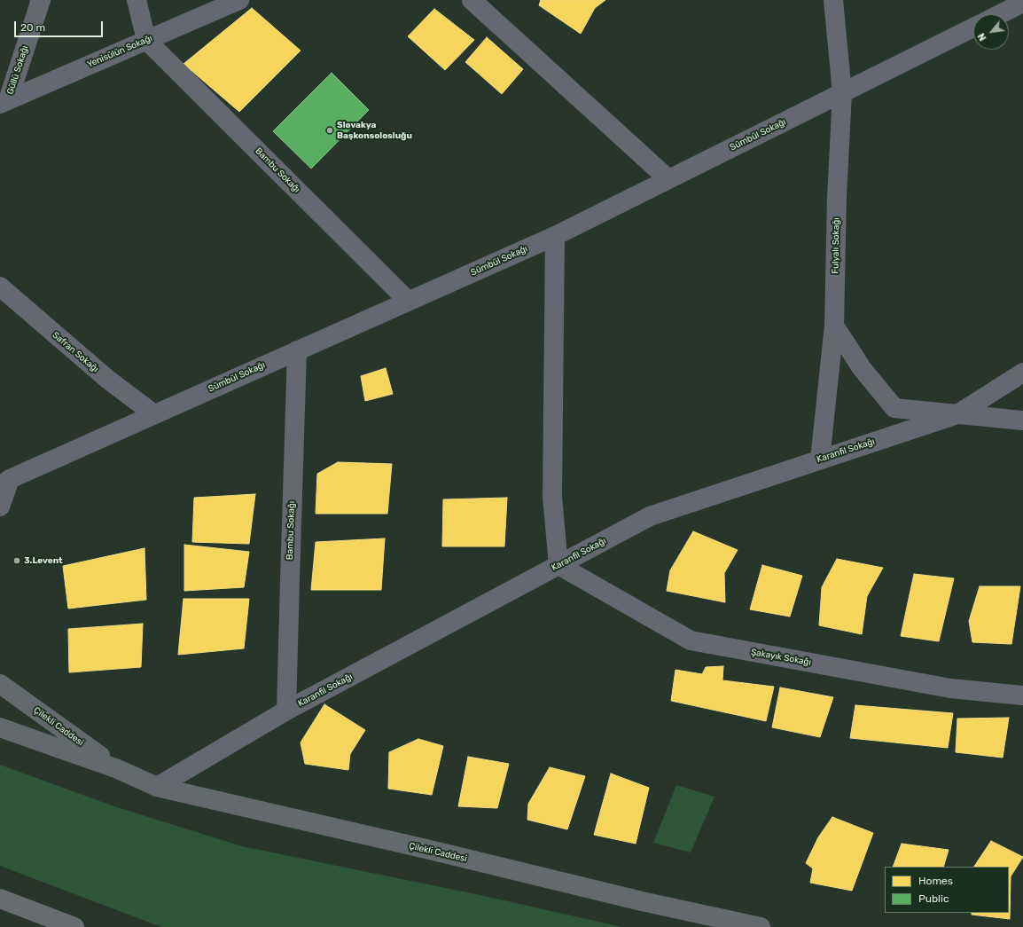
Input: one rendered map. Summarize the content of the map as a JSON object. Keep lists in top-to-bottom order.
{
  "streets": {
    "main road": ["Çilekli Caddesi"],
    "street": [
      "Yenisülün Sokağı",
      "Güllü Sokağı",
      "Sümbül Sokağı",
      "Bambu Sokağı",
      "Fulyalı Sokağı",
      "Safran Sokağı",
      "Karanfil Sokağı",
      "Şakayık Sokağı"
    ]
  },
  "crossings": [
    ["Yenisülün Sokağı", "Güllü Sokağı"],
    ["Yenisülün Sokağı", "Bambu Sokağı"],
    ["Sümbül Sokağı", "Bambu Sokağı"],
    ["Sümbül Sokağı", "Fulyalı Sokağı"],
    ["Sümbül Sokağı", "Safran Sokağı"],
    ["Bambu Sokağı", "Karanfil Sokağı"],
    ["Fulyalı Sokağı", "Karanfil Sokağı"],
    ["Karanfil Sokağı", "Şakayık Sokağı"],
    ["Karanfil Sokağı", "Çilekli Caddesi"]
  ],
  "places": ["Slovakya Başkonsolosluğu", "3.Levent"],
  "legend": ["Homes", "Public"],
  "scale_bar": "20 m",
  "north": "bottom left"
}
